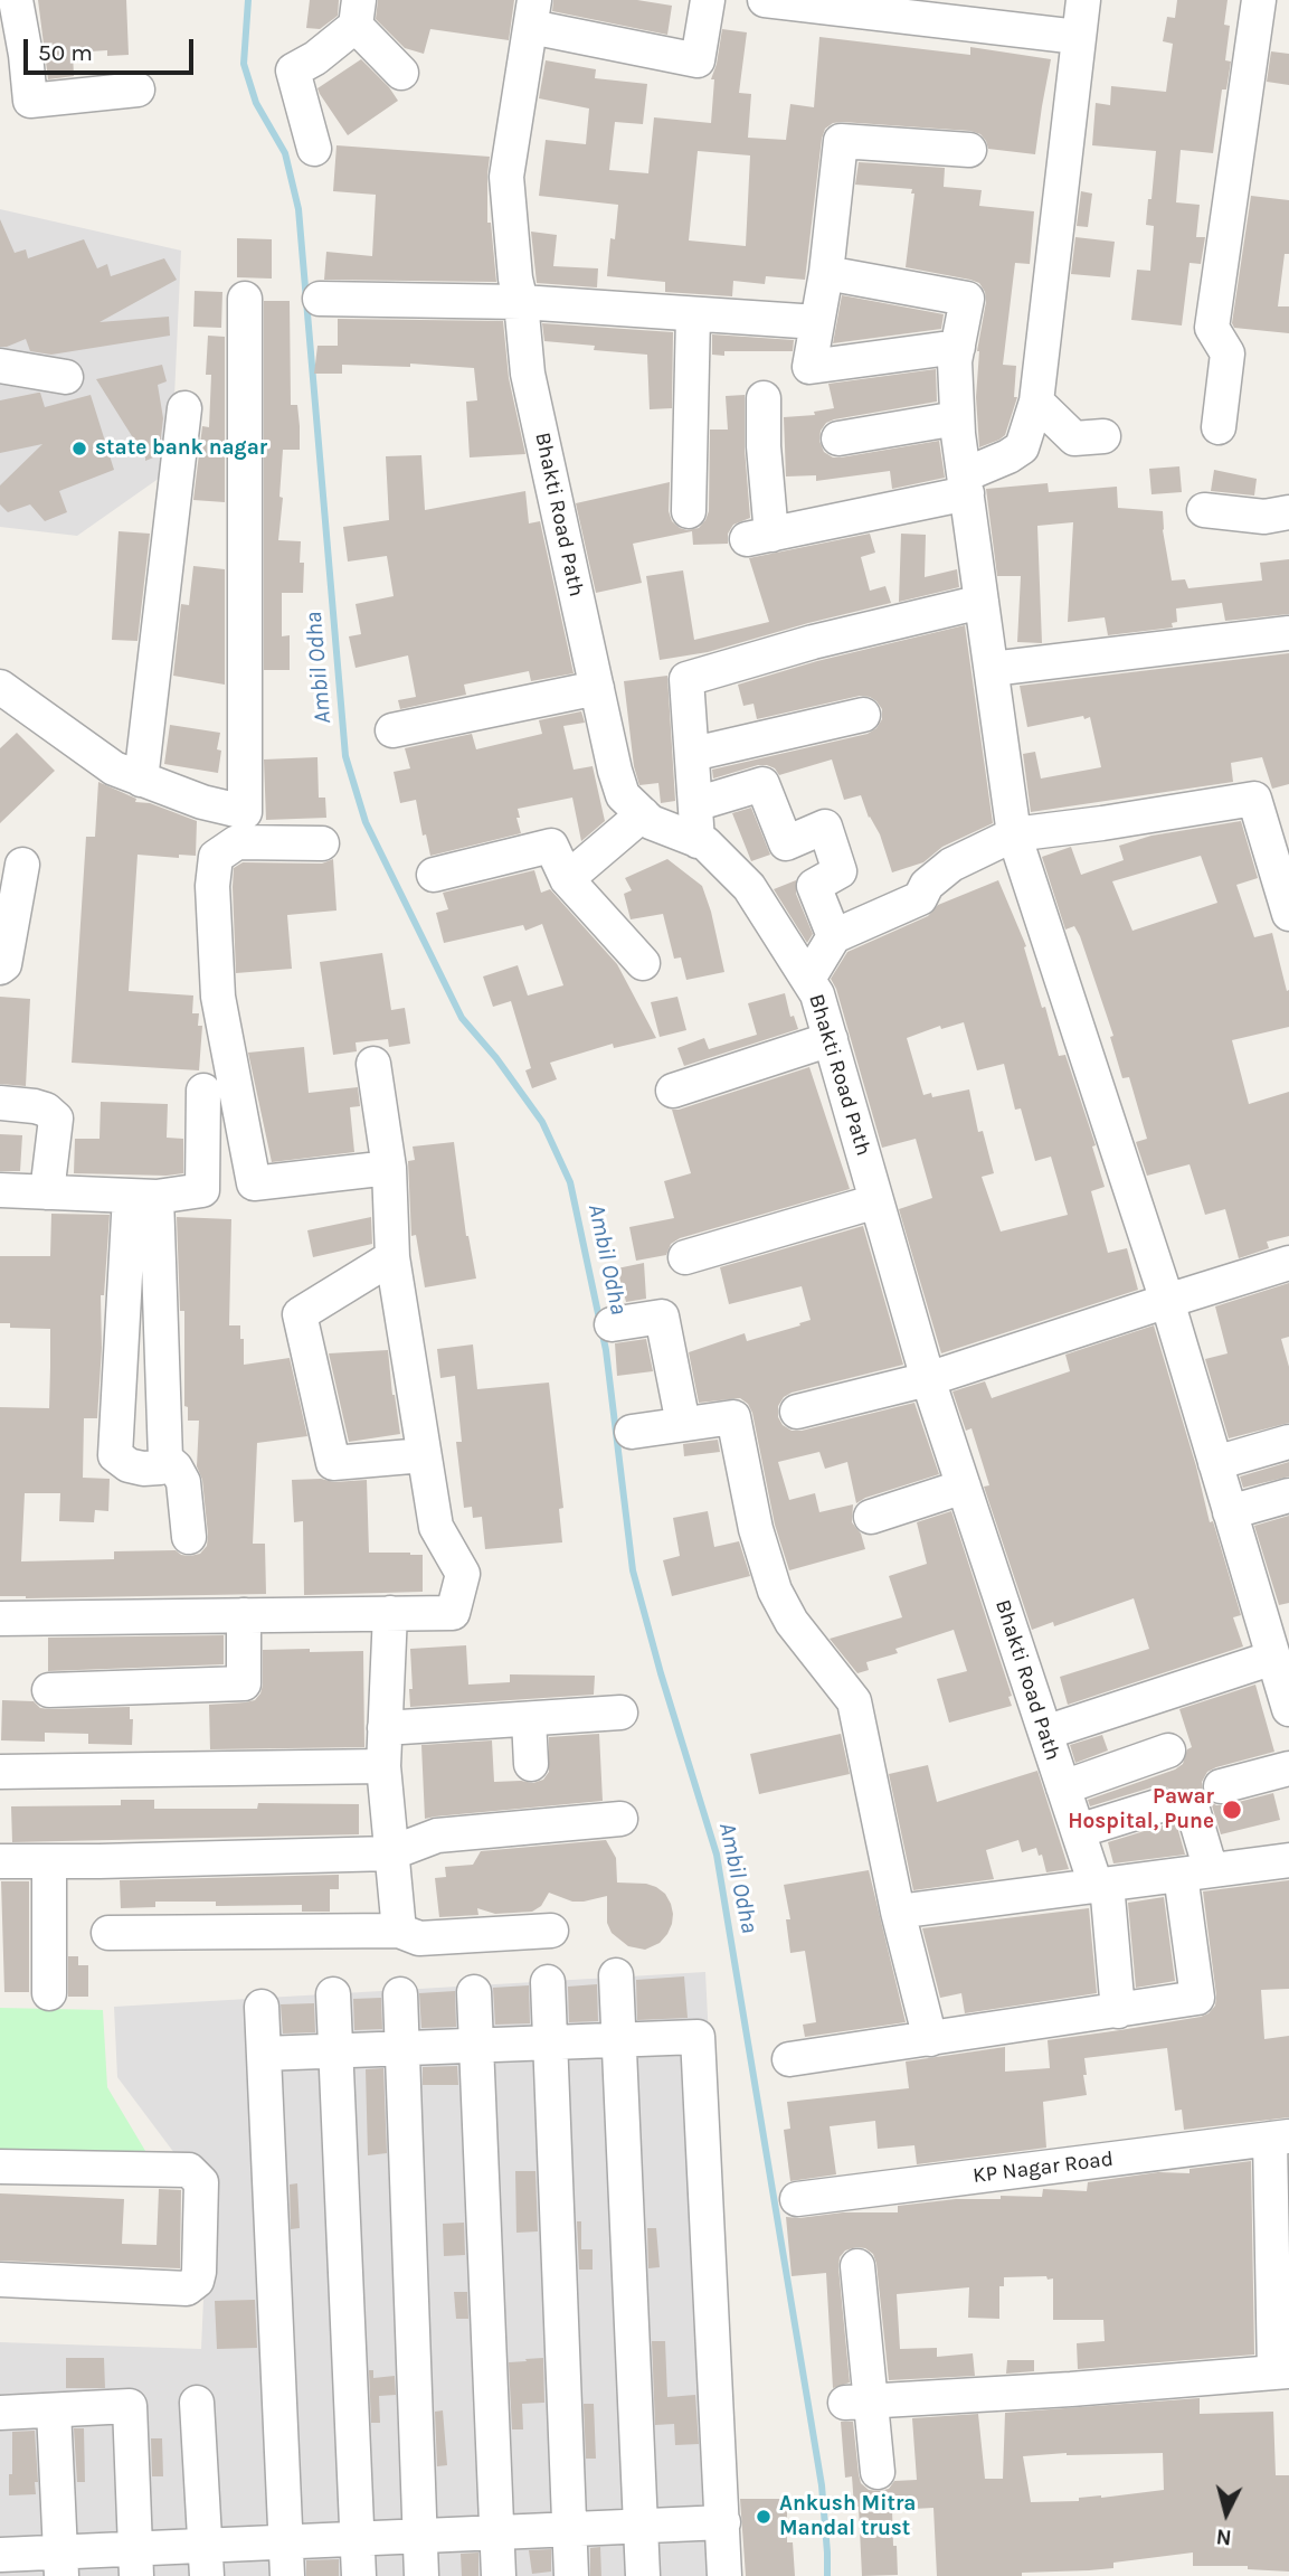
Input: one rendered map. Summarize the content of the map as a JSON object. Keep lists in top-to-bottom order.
{
  "streets": {
    "street": ["Bhakti Road Path", "KP Nagar Road"]
  },
  "water": ["Ambil Odha"],
  "places": ["state bank nagar", "Pawar Hospital, Pune", "Ankush Mitra Mandal trust"],
  "scale_bar": "50 m",
  "north": "bottom"
}
